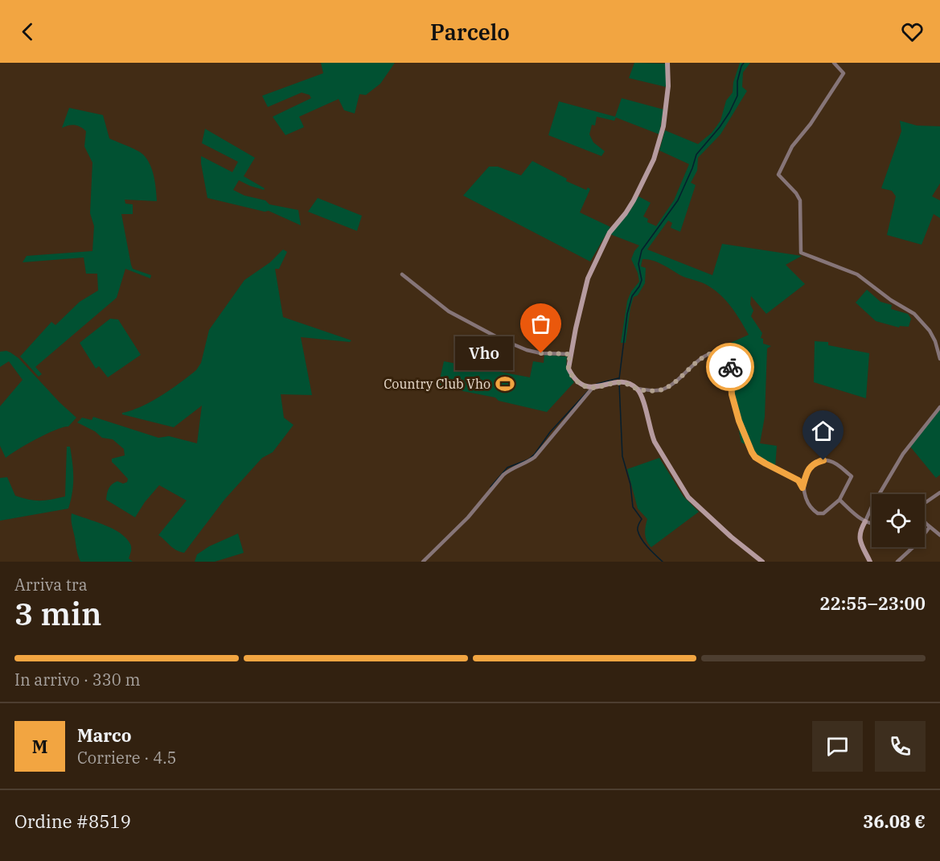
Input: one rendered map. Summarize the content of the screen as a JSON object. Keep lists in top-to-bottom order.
{
  "places": {
    "other": ["Vho"],
    "sports": ["Country Club Vho"]
  },
  "page": {
    "header": "Parcelo",
    "bubble": "Vho",
    "heading": ["3 min", "Arriva tra", "22:55–23:00"],
    "panel": [
      "Marco",
      "Corriere · 4.5",
      "Ordine #8519",
      "36.08 €"
    ],
    "bar": "In arrivo · 330 m",
    "round": "M"
  }
}
